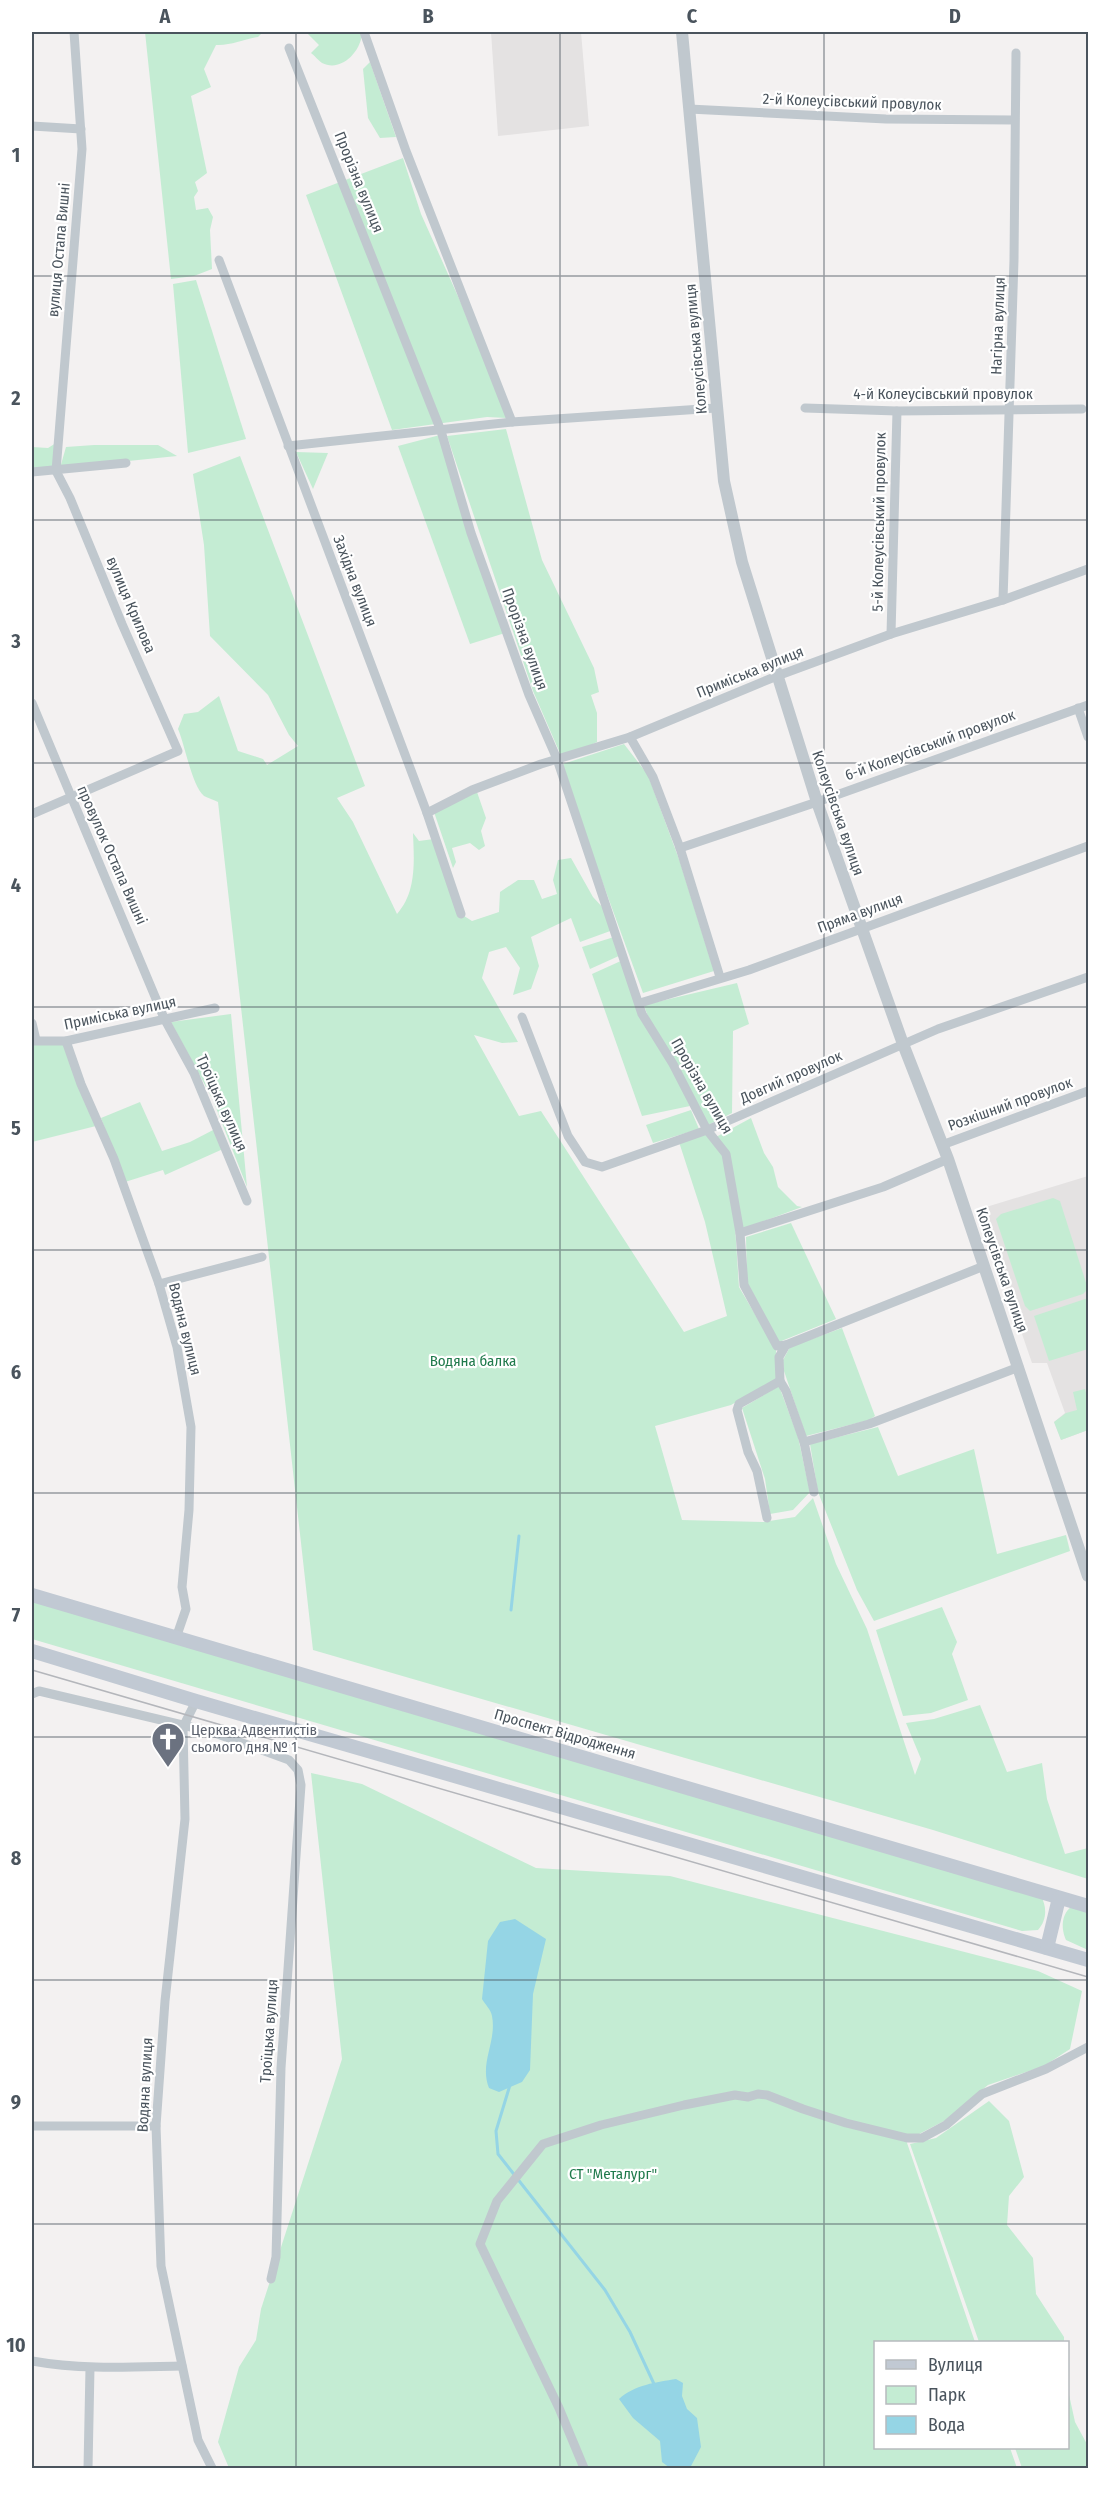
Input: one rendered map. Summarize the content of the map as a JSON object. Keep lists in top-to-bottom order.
{
  "streets": {
    "main road": ["Проспект Відродження"],
    "street": [
      "2-й Колеусівський провулок",
      "Прорізна вулиця",
      "вулиця Остапа Вишні",
      "Нагірна вулиця",
      "Колеусівська вулиця",
      "4-й Колеусівський провулок",
      "5-й Колеусівський провулок",
      "Західна вулиця",
      "вулиця Крилова",
      "Приміська вулиця",
      "6-й Колеусівський провулок",
      "провулок Остапа Вишні",
      "Пряма вулиця",
      "Довгий провулок",
      "Троїцька вулиця",
      "Розкішний провулок",
      "Водяна вулиця"
    ]
  },
  "crossings": [
    ["2-й Колеусівський провулок", "Нагірна вулиця"],
    ["2-й Колеусівський провулок", "Колеусівська вулиця"],
    ["Прорізна вулиця", "Приміська вулиця"],
    ["Прорізна вулиця", "Пряма вулиця"],
    ["Прорізна вулиця", "Довгий провулок"],
    ["вулиця Остапа Вишні", "вулиця Крилова"],
    ["Нагірна вулиця", "4-й Колеусівський провулок"],
    ["Нагірна вулиця", "Приміська вулиця"],
    ["Колеусівська вулиця", "Приміська вулиця"],
    ["Колеусівська вулиця", "6-й Колеусівський провулок"],
    ["Колеусівська вулиця", "Пряма вулиця"],
    ["Колеусівська вулиця", "Довгий провулок"],
    ["Колеусівська вулиця", "Розкішний провулок"],
    ["4-й Колеусівський провулок", "5-й Колеусівський провулок"],
    ["5-й Колеусівський провулок", "Приміська вулиця"],
    ["Західна вулиця", "Приміська вулиця"],
    ["вулиця Крилова", "провулок Остапа Вишні"],
    ["Приміська вулиця", "провулок Остапа Вишні"],
    ["Приміська вулиця", "Троїцька вулиця"],
    ["Приміська вулиця", "Водяна вулиця"],
    ["провулок Остапа Вишні", "Троїцька вулиця"],
    ["Троїцька вулиця", "Водяна вулиця"],
    ["Водяна вулиця", "Проспект Відродження"]
  ],
  "parks": ["Водяна балка", "СТ \"Металург\""],
  "places": {
    "church": ["Церква Адвентистів сьомого дня № 1"]
  },
  "legend": ["Вулиця", "Парк", "Вода"],
  "grid": {
    "columns": [
      "A",
      "B",
      "C",
      "D"
    ],
    "rows": [
      "1",
      "2",
      "3",
      "4",
      "5",
      "6",
      "7",
      "8",
      "9",
      "10"
    ]
  }
}
